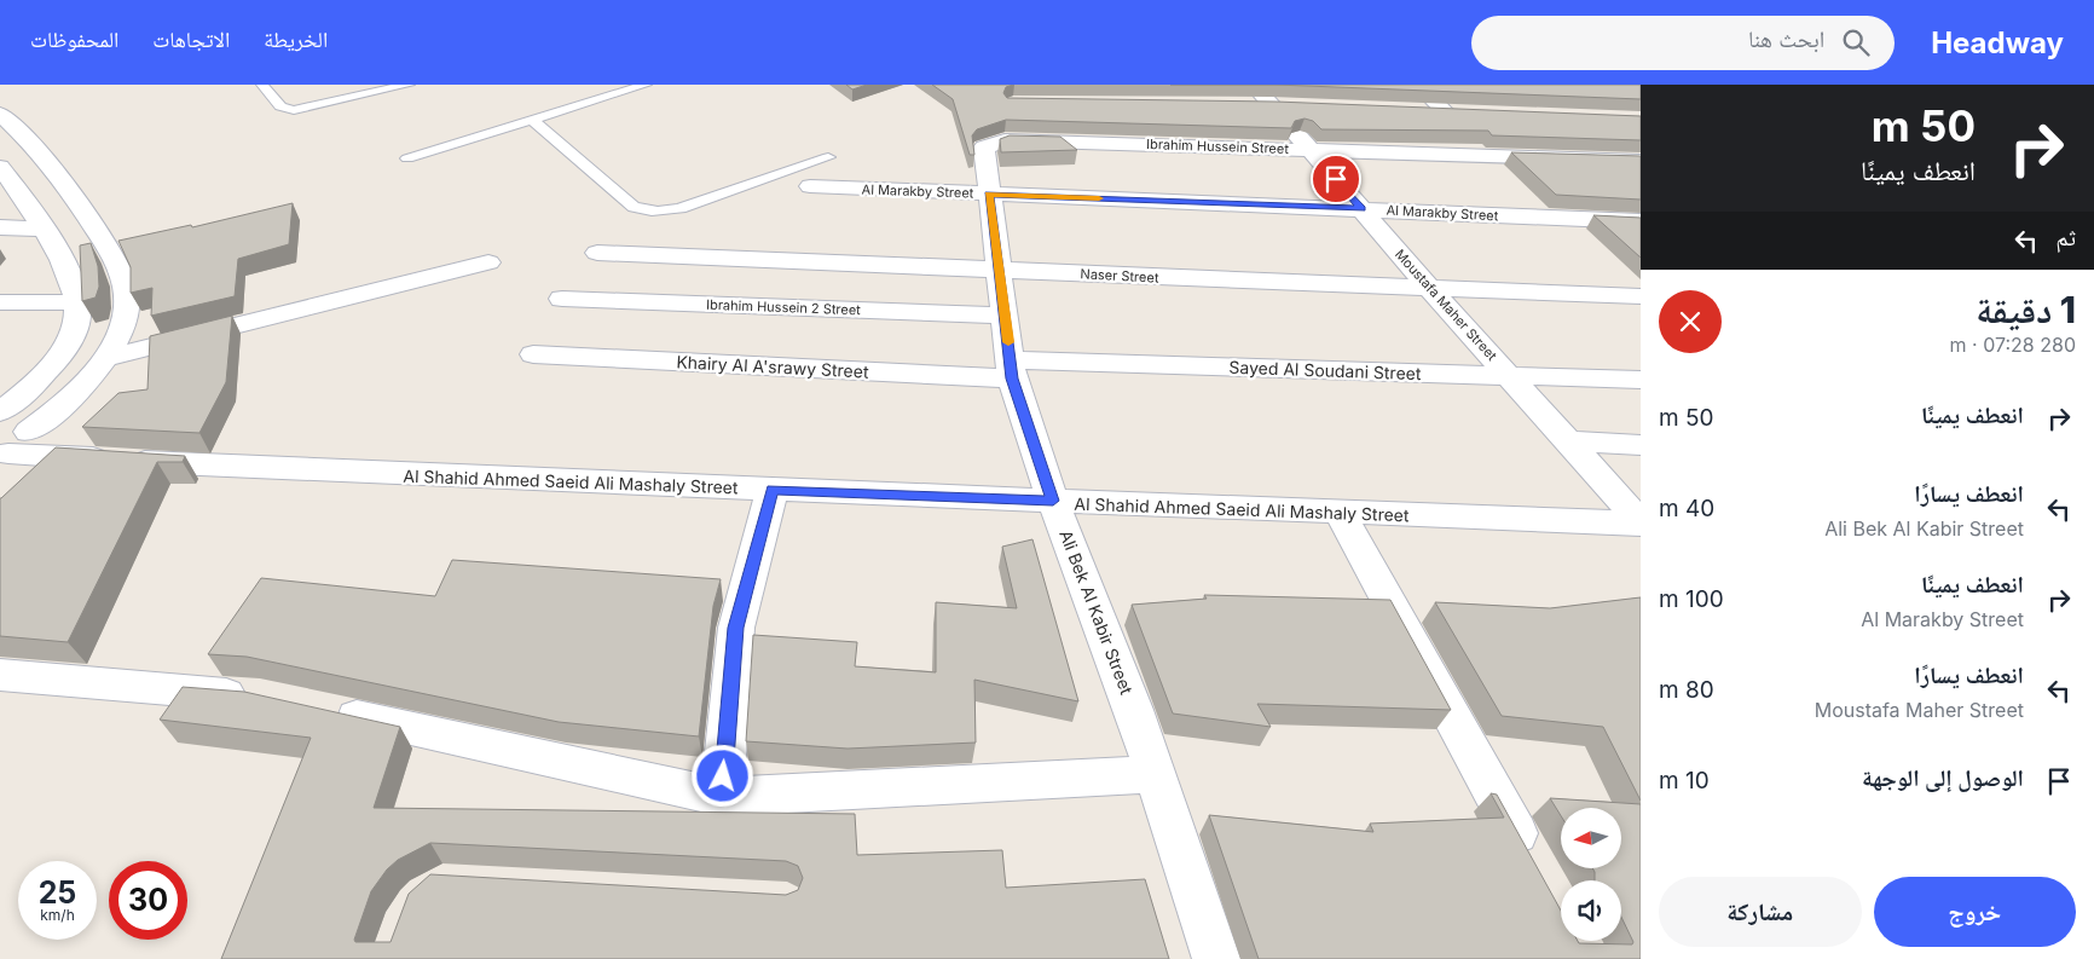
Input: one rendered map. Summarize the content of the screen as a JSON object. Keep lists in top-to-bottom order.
{
  "streets": {
    "street": [
      "Ibrahim Hussein Street",
      "Al Marakby Street",
      "Naser Street",
      "Moustafa Maher Street",
      "Ibrahim Hussein 2 Street",
      "Khairy Al A'srawy Street",
      "Sayed Al Soudani Street",
      "Al Shahid Ahmed Saeid Ali Mashaly Street",
      "Ali Bek Al Kabir Street"
    ]
  },
  "crossings": [
    ["Ibrahim Hussein Street", "Moustafa Maher Street"],
    ["Ibrahim Hussein Street", "Ali Bek Al Kabir Street"],
    ["Al Marakby Street", "Moustafa Maher Street"],
    ["Al Marakby Street", "Ali Bek Al Kabir Street"],
    ["Naser Street", "Moustafa Maher Street"],
    ["Naser Street", "Ali Bek Al Kabir Street"],
    ["Moustafa Maher Street", "Sayed Al Soudani Street"],
    ["Moustafa Maher Street", "Al Shahid Ahmed Saeid Ali Mashaly Street"],
    ["Ibrahim Hussein 2 Street", "Ali Bek Al Kabir Street"],
    ["Khairy Al A'srawy Street", "Sayed Al Soudani Street"],
    ["Khairy Al A'srawy Street", "Ali Bek Al Kabir Street"],
    ["Sayed Al Soudani Street", "Ali Bek Al Kabir Street"],
    ["Al Shahid Ahmed Saeid Ali Mashaly Street", "Ali Bek Al Kabir Street"]
  ],
  "north": "left",
  "page": {
    "header": "Headway",
    "search": "ابحث هنا",
    "nav": ["الخريطة", "الاتجاهات", "المحفوظات"],
    "turn": ["50 m", "انعطف يمينًا"],
    "then": "ثم",
    "heading": ["1 دقيقة", "280 m · 07:28"],
    "list": [
      {
        "name": "انعطف يمينًا",
        "value": "50 m"
      },
      {
        "name": "انعطف يسارًا",
        "note": "Ali Bek Al Kabir Street",
        "value": "40 m"
      },
      {
        "name": "انعطف يمينًا",
        "note": "Al Marakby Street",
        "value": "100 m"
      },
      {
        "name": "انعطف يسارًا",
        "note": "Moustafa Maher Street",
        "value": "80 m"
      },
      {
        "name": "الوصول إلى الوجهة",
        "value": "10 m"
      }
    ],
    "speed": "25 km/h",
    "limit": "30",
    "buttons": ["خروج", "مشاركة"]
  }
}
